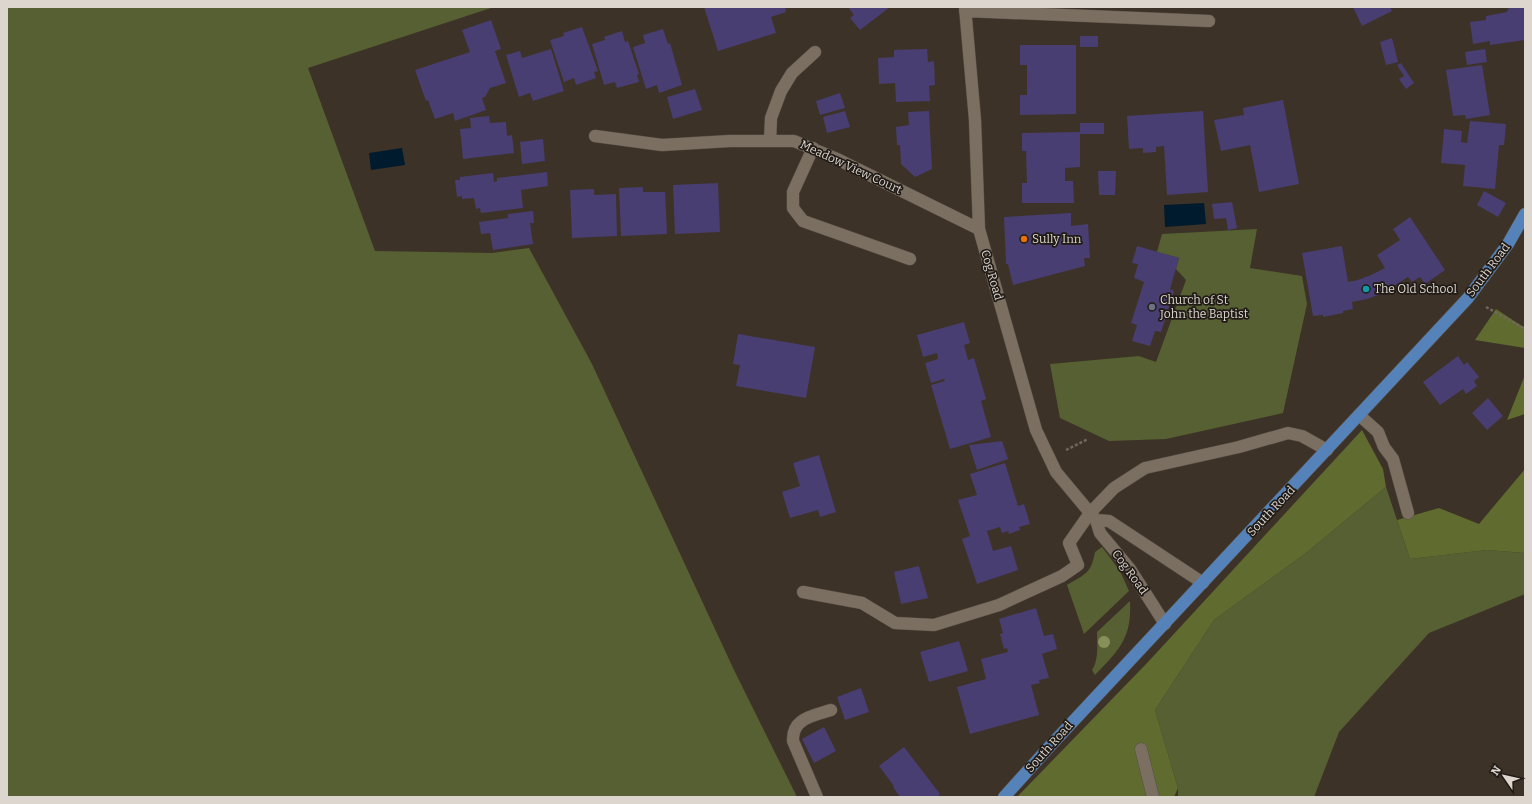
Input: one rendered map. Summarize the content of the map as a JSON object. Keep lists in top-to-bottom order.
{
  "streets": {
    "main road": ["South Road"],
    "street": ["Meadow View Court", "Cog Road"]
  },
  "crossings": [
    ["Meadow View Court", "Cog Road"],
    ["South Road", "Cog Road"]
  ],
  "places": ["Sully Inn", "The Old School", "Church of St John the Baptist"],
  "north": "top left"
}
